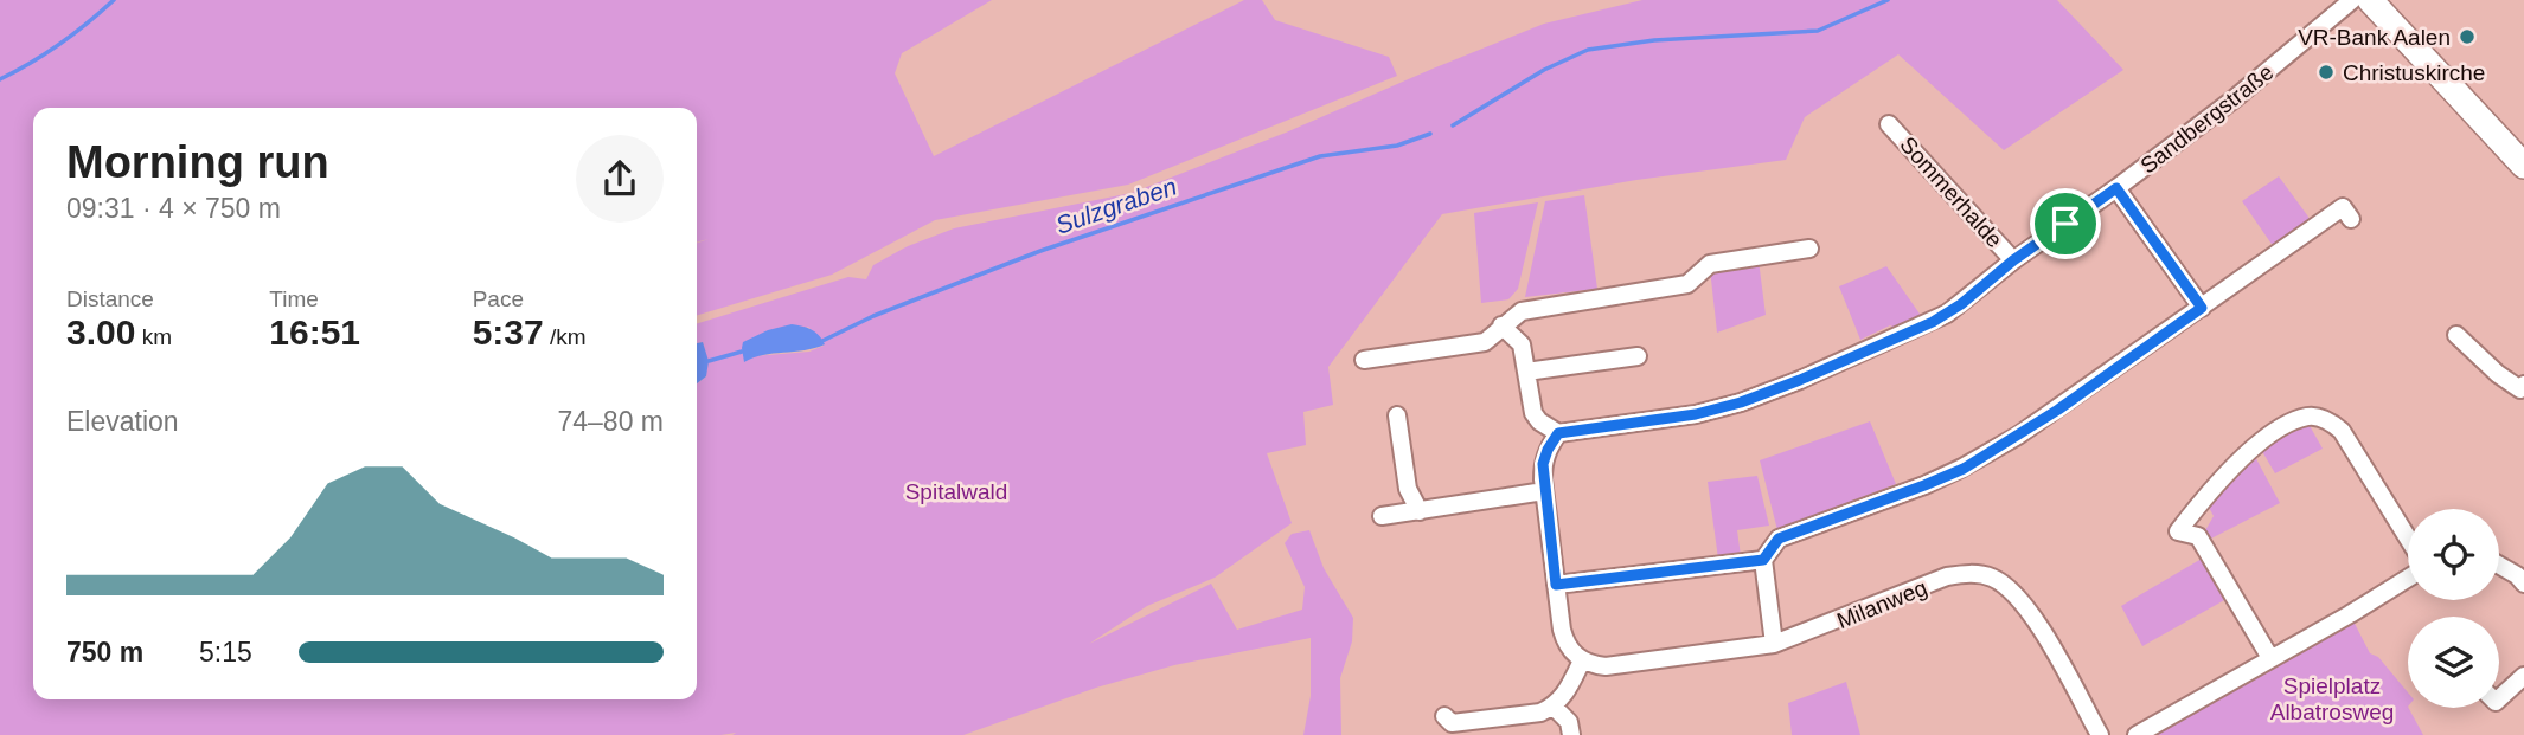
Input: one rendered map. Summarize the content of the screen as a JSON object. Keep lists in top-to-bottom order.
{
  "streets": {
    "street": ["Sandbergstraße", "Sommerhalde", "Milanweg"]
  },
  "crossings": [
    ["Sandbergstraße", "Sommerhalde"]
  ],
  "water": ["Sulzgraben"],
  "parks": ["Spitalwald", "Spielplatz Albatrosweg"],
  "places": ["VR-Bank Aalen", "Christuskirche"],
  "page": {
    "heading": ["Morning run", "09:31 · 4 × 750 m"],
    "stats": [
      ["Distance", "3.00 km"],
      ["Time", "16:51"],
      ["Pace", "5:37 /km"]
    ],
    "chart": ["Elevation", "74–80 m"],
    "list": [
      {
        "name": "750 m",
        "note": "5:15"
      }
    ]
  }
}
